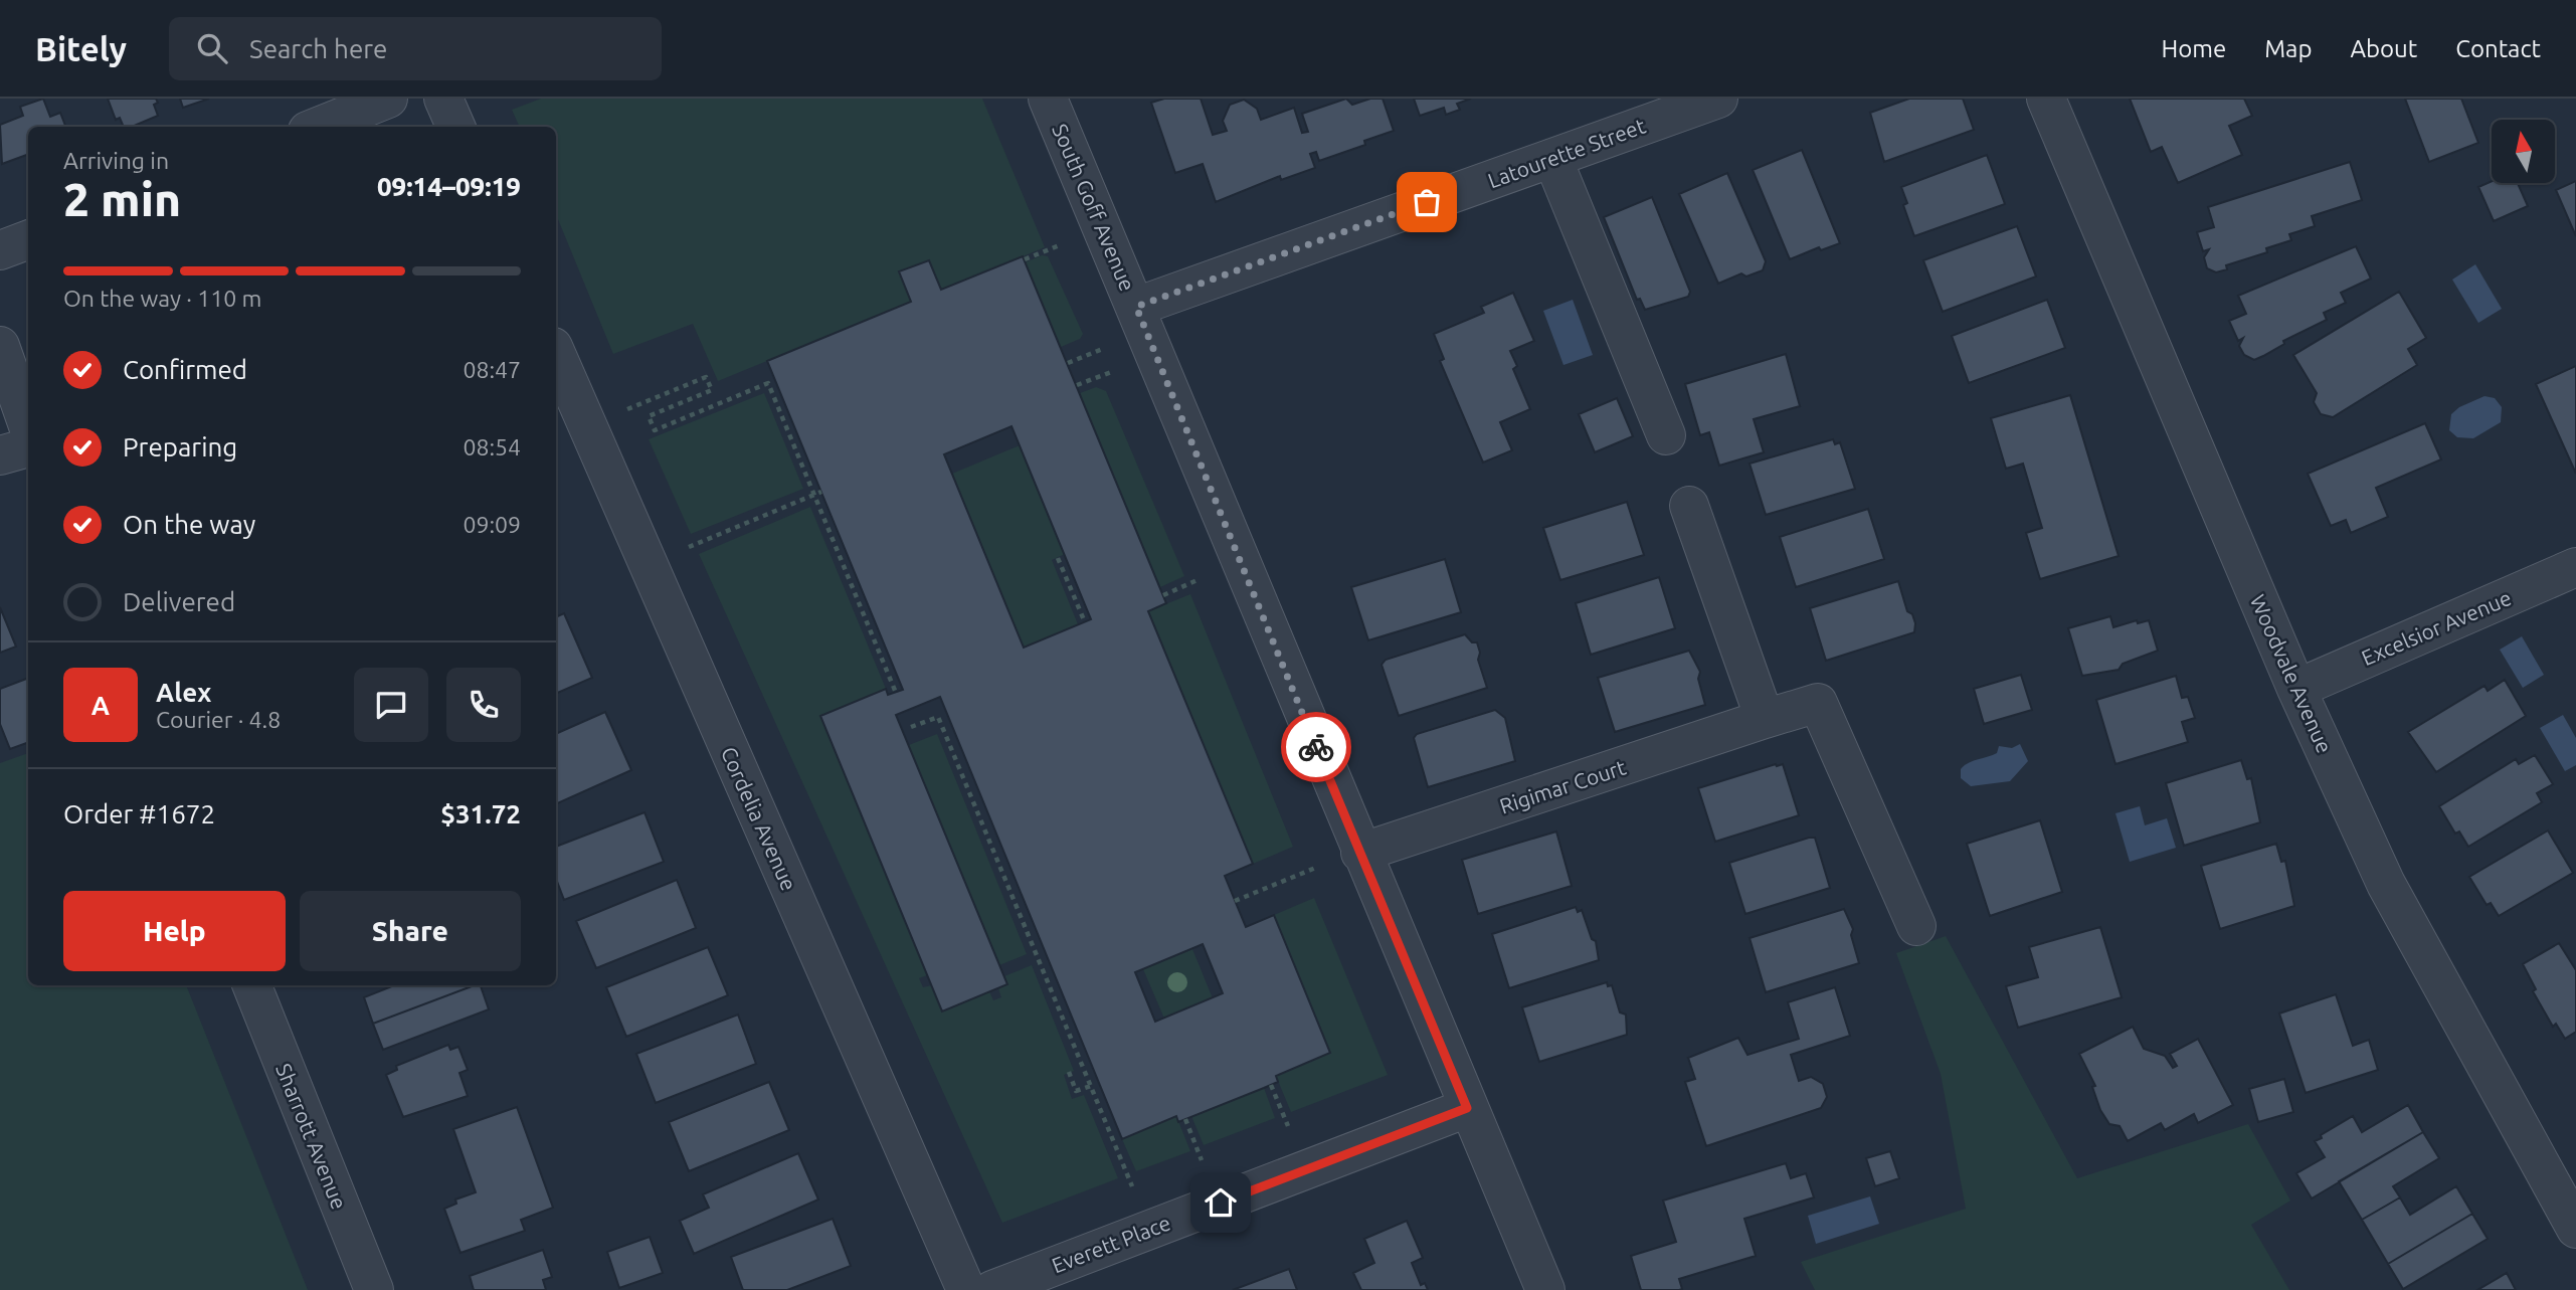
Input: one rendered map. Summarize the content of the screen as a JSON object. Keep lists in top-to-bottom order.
{
  "streets": {
    "street": [
      "Latourette Street",
      "South Goff Avenue",
      "Excelsior Avenue",
      "Woodvale Avenue",
      "Rigimar Court",
      "Cordelia Avenue",
      "Sharrott Avenue",
      "Everett Place"
    ]
  },
  "crossings": [
    ["Latourette Street", "South Goff Avenue"],
    ["South Goff Avenue", "Rigimar Court"],
    ["South Goff Avenue", "Everett Place"],
    ["Excelsior Avenue", "Woodvale Avenue"]
  ],
  "north": "top",
  "page": {
    "header": "Bitely",
    "search": "Search here",
    "nav": [
      "Home",
      "Map",
      "About",
      "Contact"
    ],
    "heading": ["2 min", "Arriving in", "09:14–09:19"],
    "panel": [
      "Alex",
      "Courier · 4.8",
      "Order #1672",
      "$31.72"
    ],
    "bar": "On the way · 110 m",
    "list": [
      ["Confirmed", "08:47"],
      ["Preparing", "08:54"],
      ["On the way", "09:09"],
      "Delivered"
    ],
    "round": "A",
    "buttons": ["Help", "Share"]
  }
}
